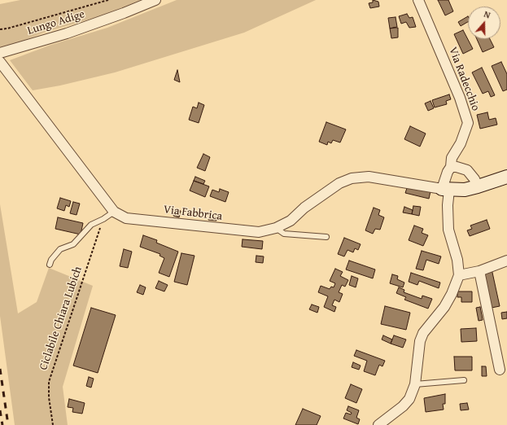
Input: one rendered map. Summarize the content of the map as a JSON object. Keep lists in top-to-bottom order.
{
  "streets": {
    "street": ["Lungo Adige", "Via Radecchio", "Via Fabbrica"],
    "path": ["Ciclabile Chiara Lubich"]
  },
  "crossings": [
    ["Via Radecchio", "Via Fabbrica"]
  ],
  "north": "top"
}
